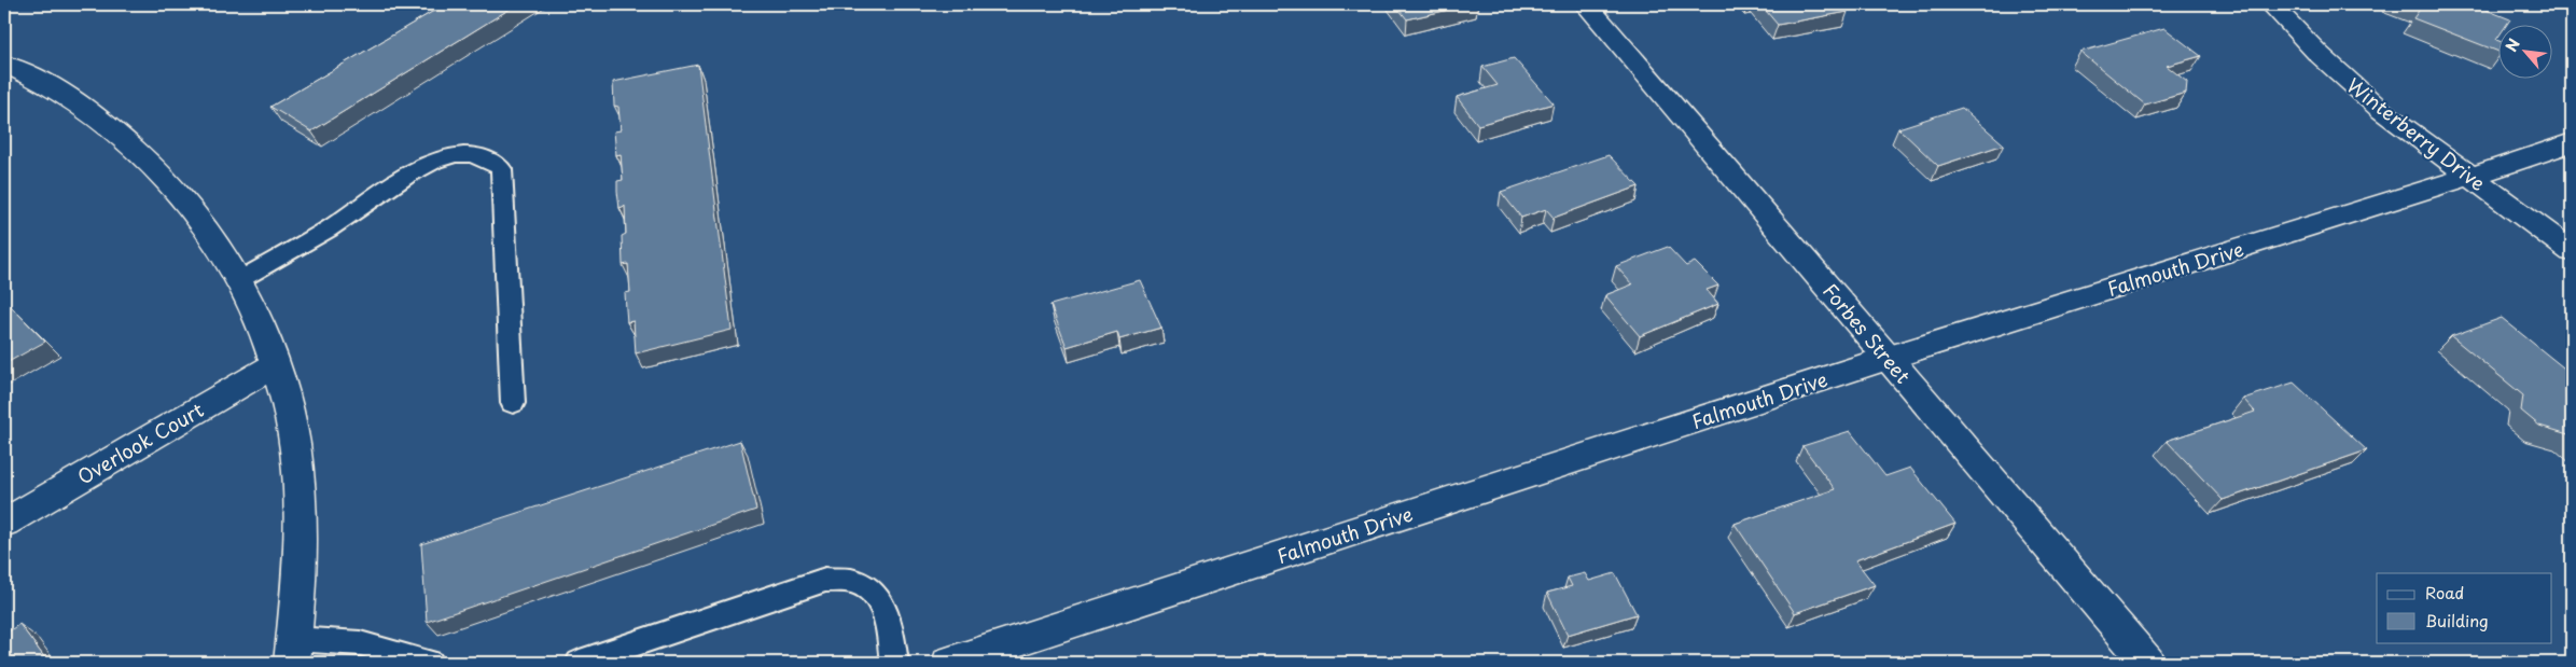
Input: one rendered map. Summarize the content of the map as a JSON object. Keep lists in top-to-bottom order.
{
  "streets": {
    "street": [
      "Winterberry Drive",
      "Falmouth Drive",
      "Forbes Street",
      "Overlook Court"
    ]
  },
  "crossings": [
    ["Winterberry Drive", "Falmouth Drive"],
    ["Falmouth Drive", "Forbes Street"]
  ],
  "legend": ["Road", "Building"],
  "north": "top left"
}
